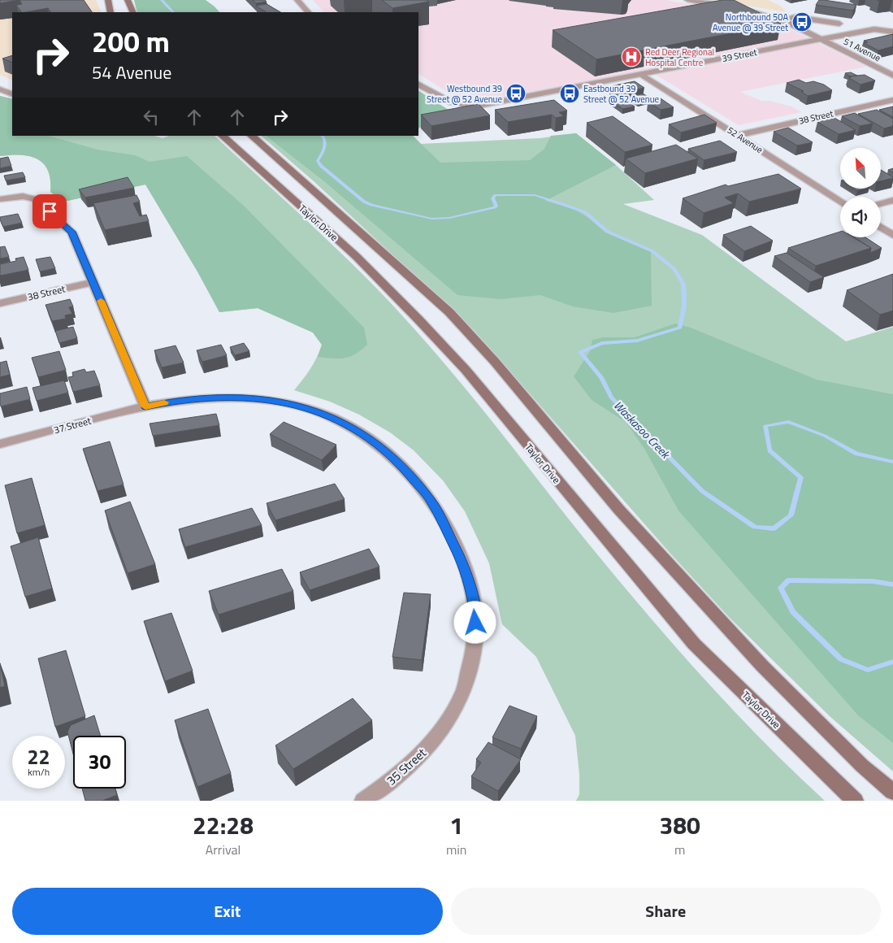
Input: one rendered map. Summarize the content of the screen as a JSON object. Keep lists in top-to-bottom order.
{
  "streets": {
    "main road": ["Taylor Drive"],
    "street": [
      "51 Avenue",
      "39 Street",
      "38 Street",
      "52 Avenue",
      "37 Street",
      "35 Street"
    ]
  },
  "crossings": [
    ["51 Avenue", "39 Street"],
    ["39 Street", "52 Avenue"],
    ["38 Street", "52 Avenue"],
    ["37 Street", "35 Street"]
  ],
  "water": ["Waskasoo Creek"],
  "places": {
    "bus stop": ["Northbound 50A Avenue @ 39 Street", "Westbound 39 Street @ 52 Avenue", "Eastbound 39 Street @ 52 Avenue"],
    "hospital": ["Red Deer Regional Hospital Centre"]
  },
  "north": "top left",
  "page": {
    "turn": ["200 m", "54 Avenue"],
    "speed": "22 km/h",
    "limit": "30",
    "eta": [
      "22:28",
      "Arrival",
      "1",
      "min",
      "380",
      "m"
    ],
    "buttons": ["Exit", "Share"]
  }
}
